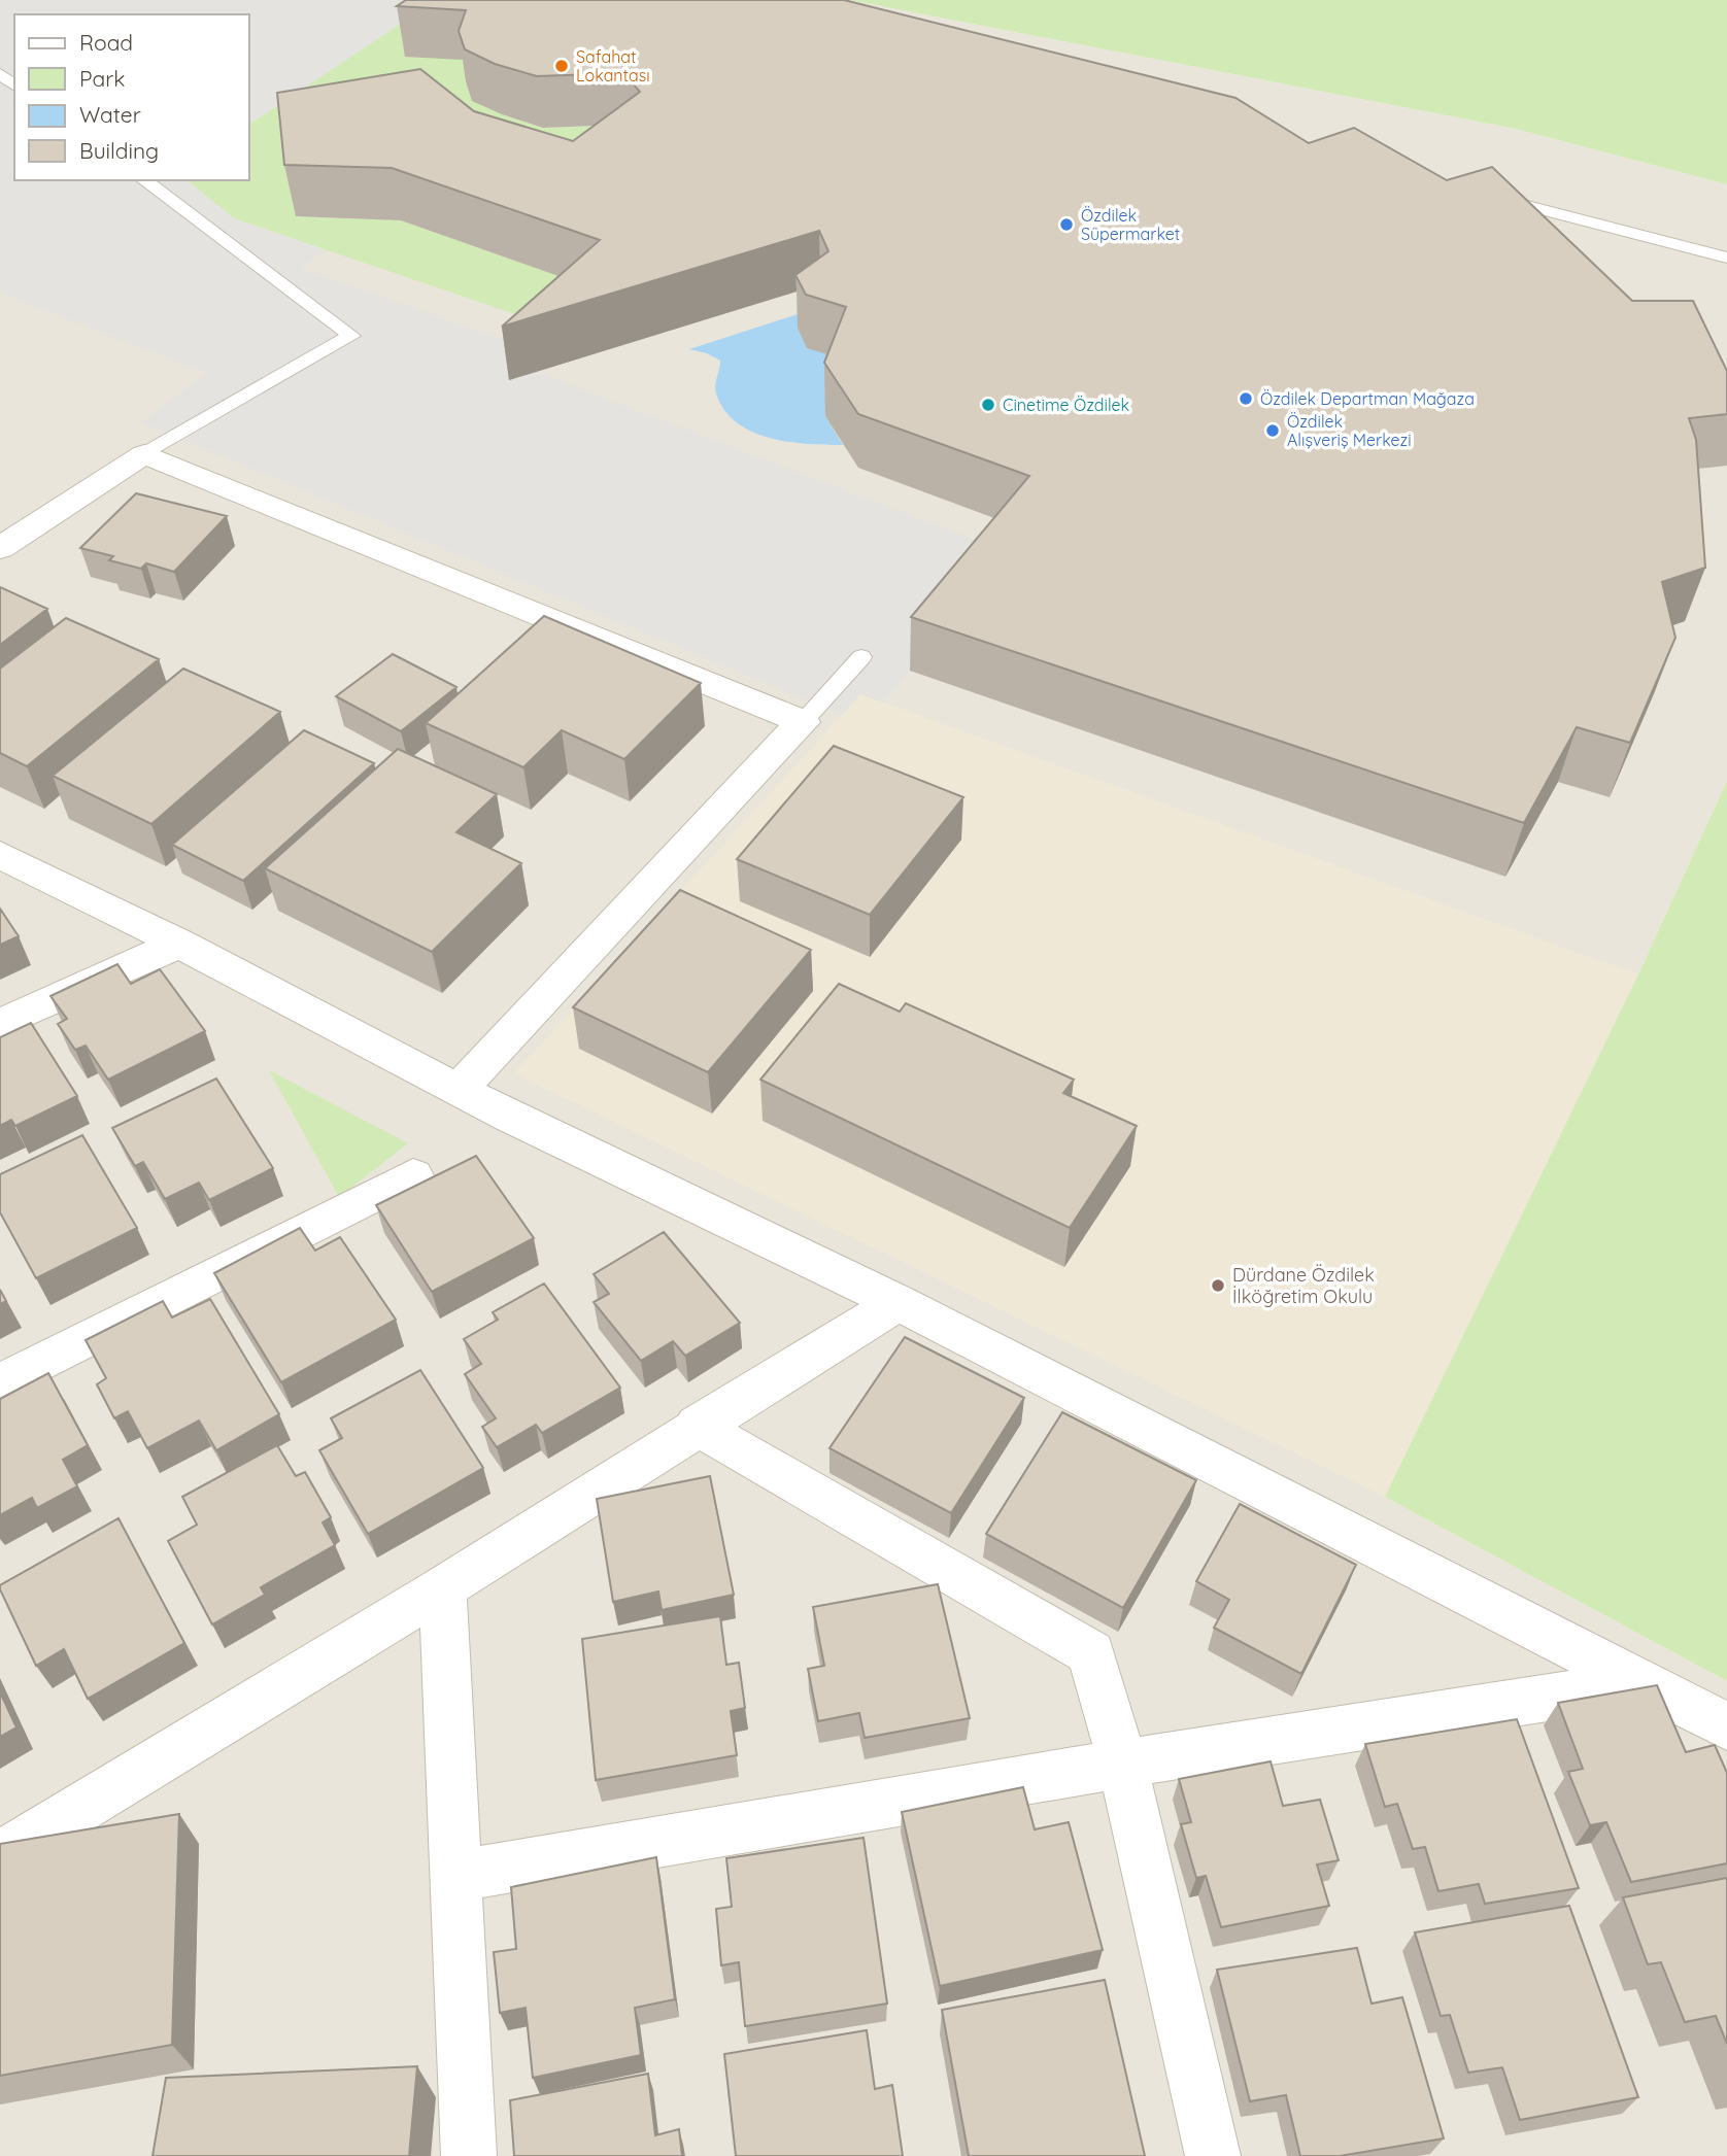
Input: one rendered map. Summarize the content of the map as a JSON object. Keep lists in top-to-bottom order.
{
  "places": [
    "Safahat Lokantası",
    "Özdilek Süpermarket",
    "Özdilek Departman Mağaza",
    "Cinetime Özdilek",
    "Özdilek Alışveriş Merkezi",
    "Dürdane Özdilek İlköğretim Okulu"
  ],
  "legend": [
    "Road",
    "Park",
    "Water",
    "Building"
  ]
}
